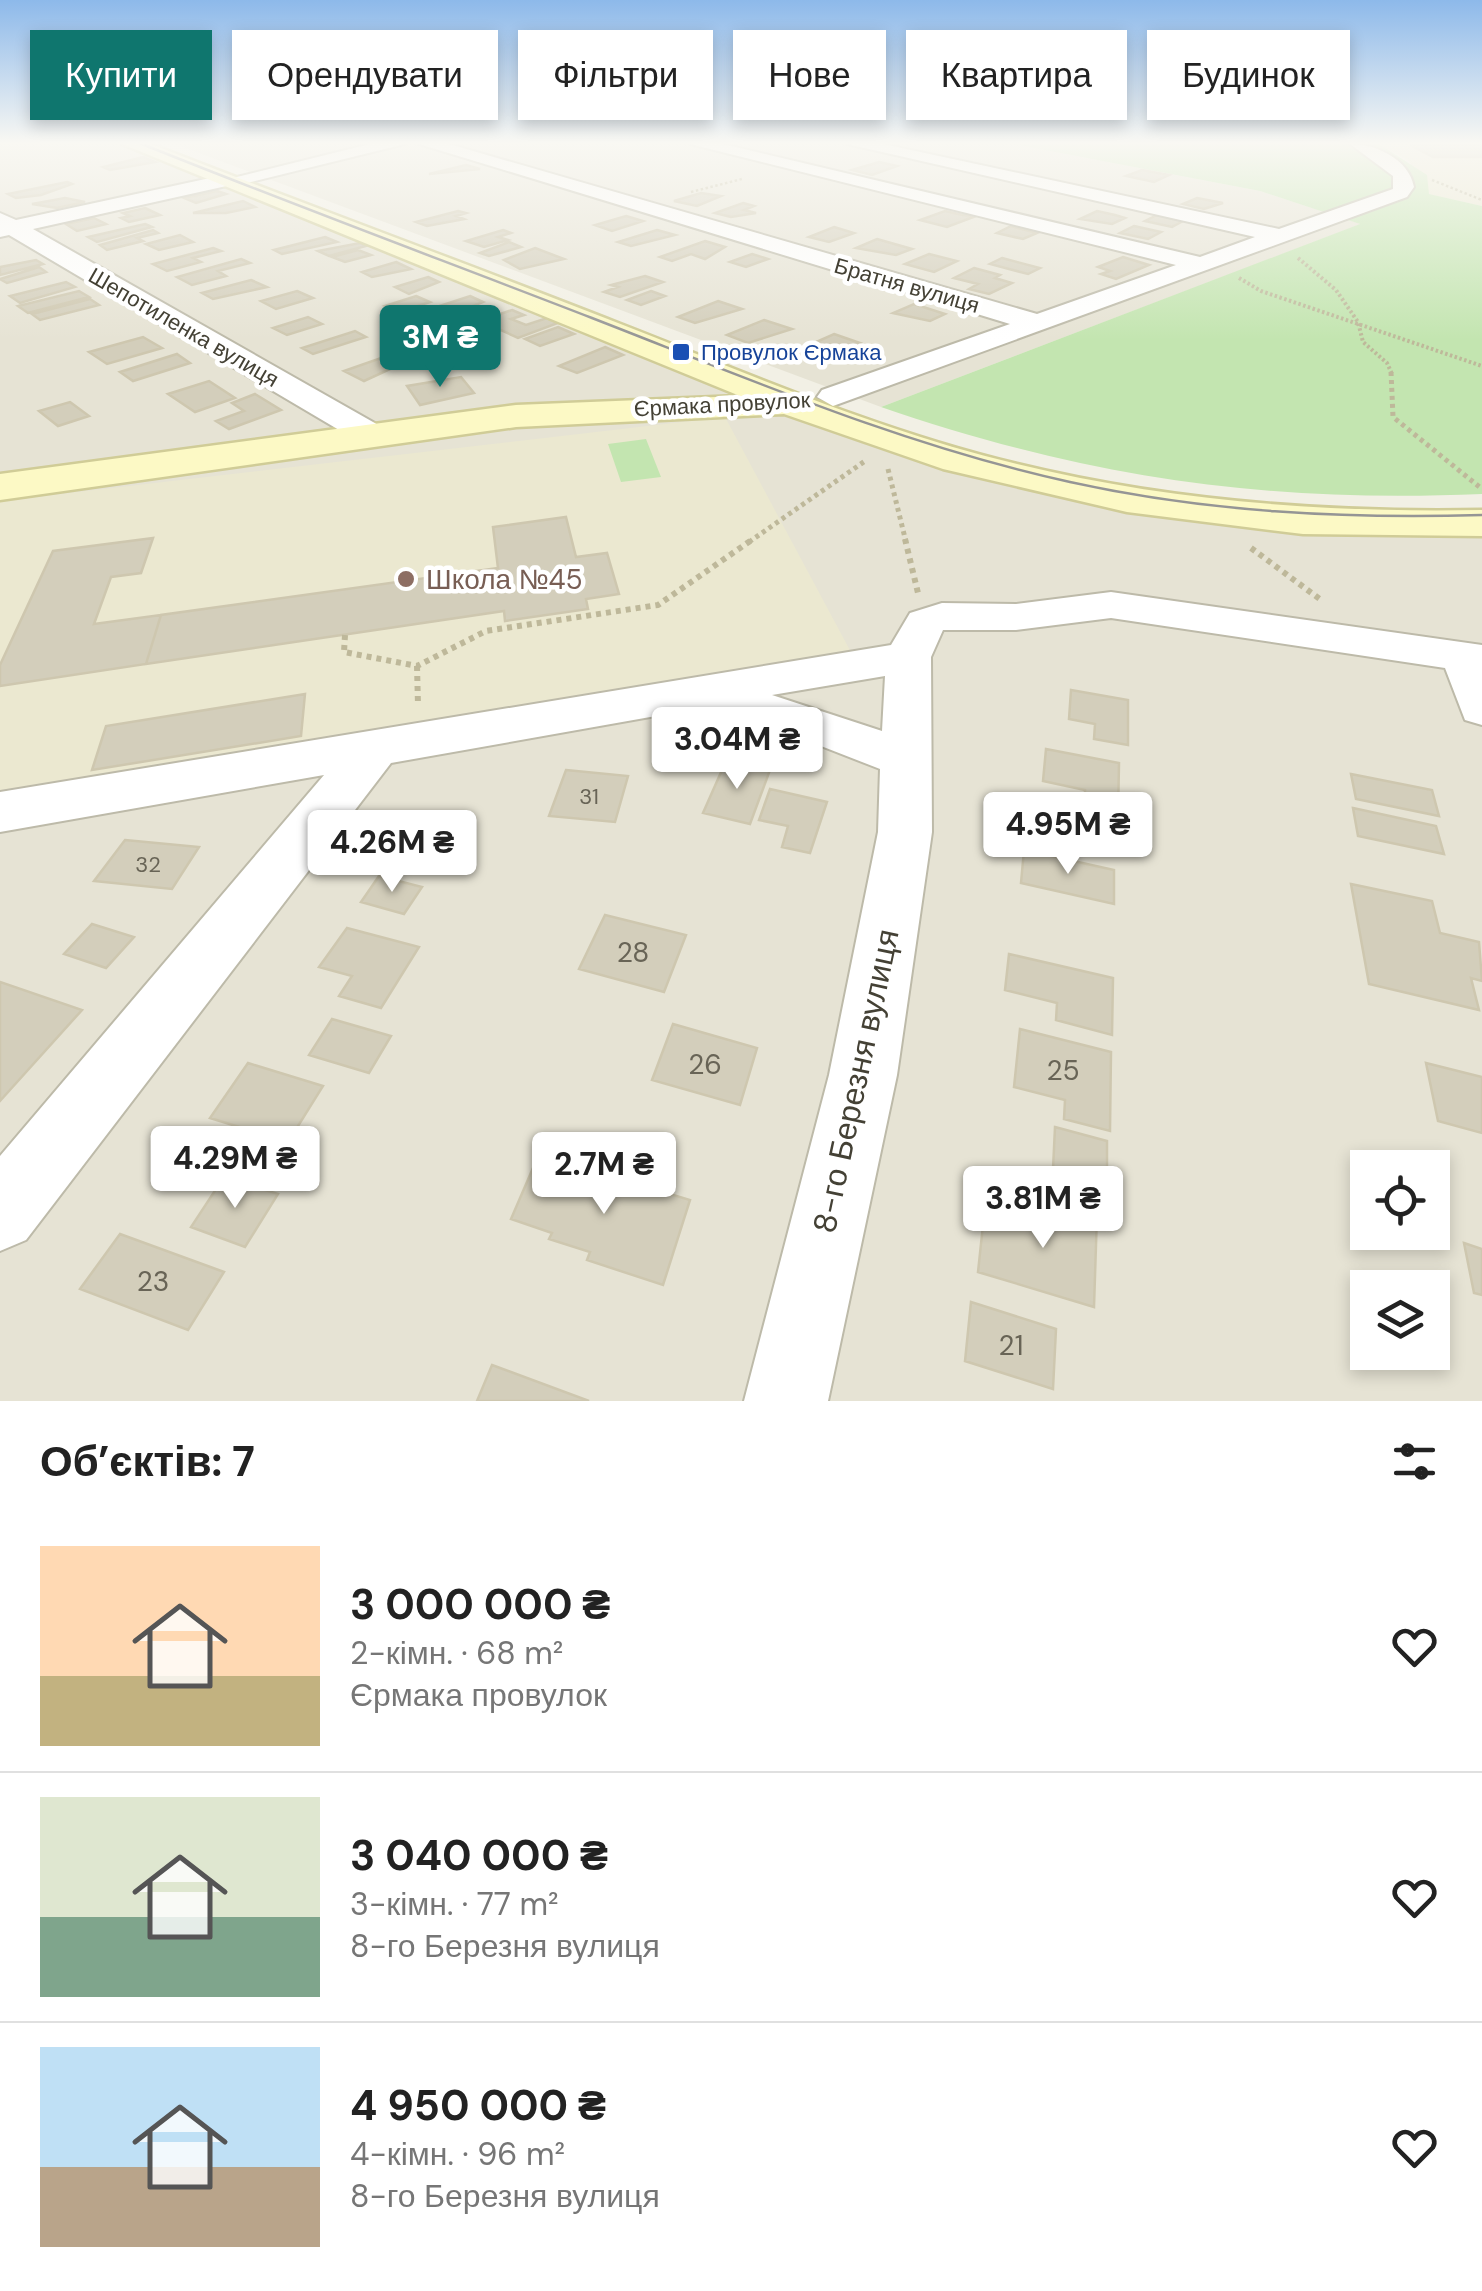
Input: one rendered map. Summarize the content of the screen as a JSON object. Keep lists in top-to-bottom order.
{
  "streets": {
    "main road": ["Єрмака провулок"],
    "street": ["Братня вулиця", "Шепотиленка вулиця", "8-го Березня вулиця"]
  },
  "crossings": [
    ["Братня вулиця", "Єрмака провулок"],
    ["Шепотиленка вулиця", "Єрмака провулок"]
  ],
  "places": {
    "transit": ["Провулок Єрмака"],
    "other": ["Школа №45"]
  },
  "house_numbers": [
    "31",
    "32",
    "28",
    "26",
    "25",
    "23",
    "21"
  ],
  "page": {
    "chip": [
      "Купити",
      "Орендувати",
      "Фільтри",
      "Нове",
      "Квартира",
      "Будинок"
    ],
    "price": [
      "3M ₴",
      "3.04M ₴",
      "4.95M ₴",
      "4.26M ₴",
      "4.29M ₴",
      "2.7M ₴",
      "3.81M ₴"
    ],
    "heading": "Об’єктів: 7",
    "list": [
      {
        "name": "3 000 000 ₴",
        "note": "2-кімн. · 68 m² · Єрмака провулок"
      },
      {
        "name": "3 040 000 ₴",
        "note": "3-кімн. · 77 m² · 8-го Березня вулиця"
      },
      {
        "name": "4 950 000 ₴",
        "note": "4-кімн. · 96 m² · 8-го Березня вулиця"
      }
    ]
  }
}
